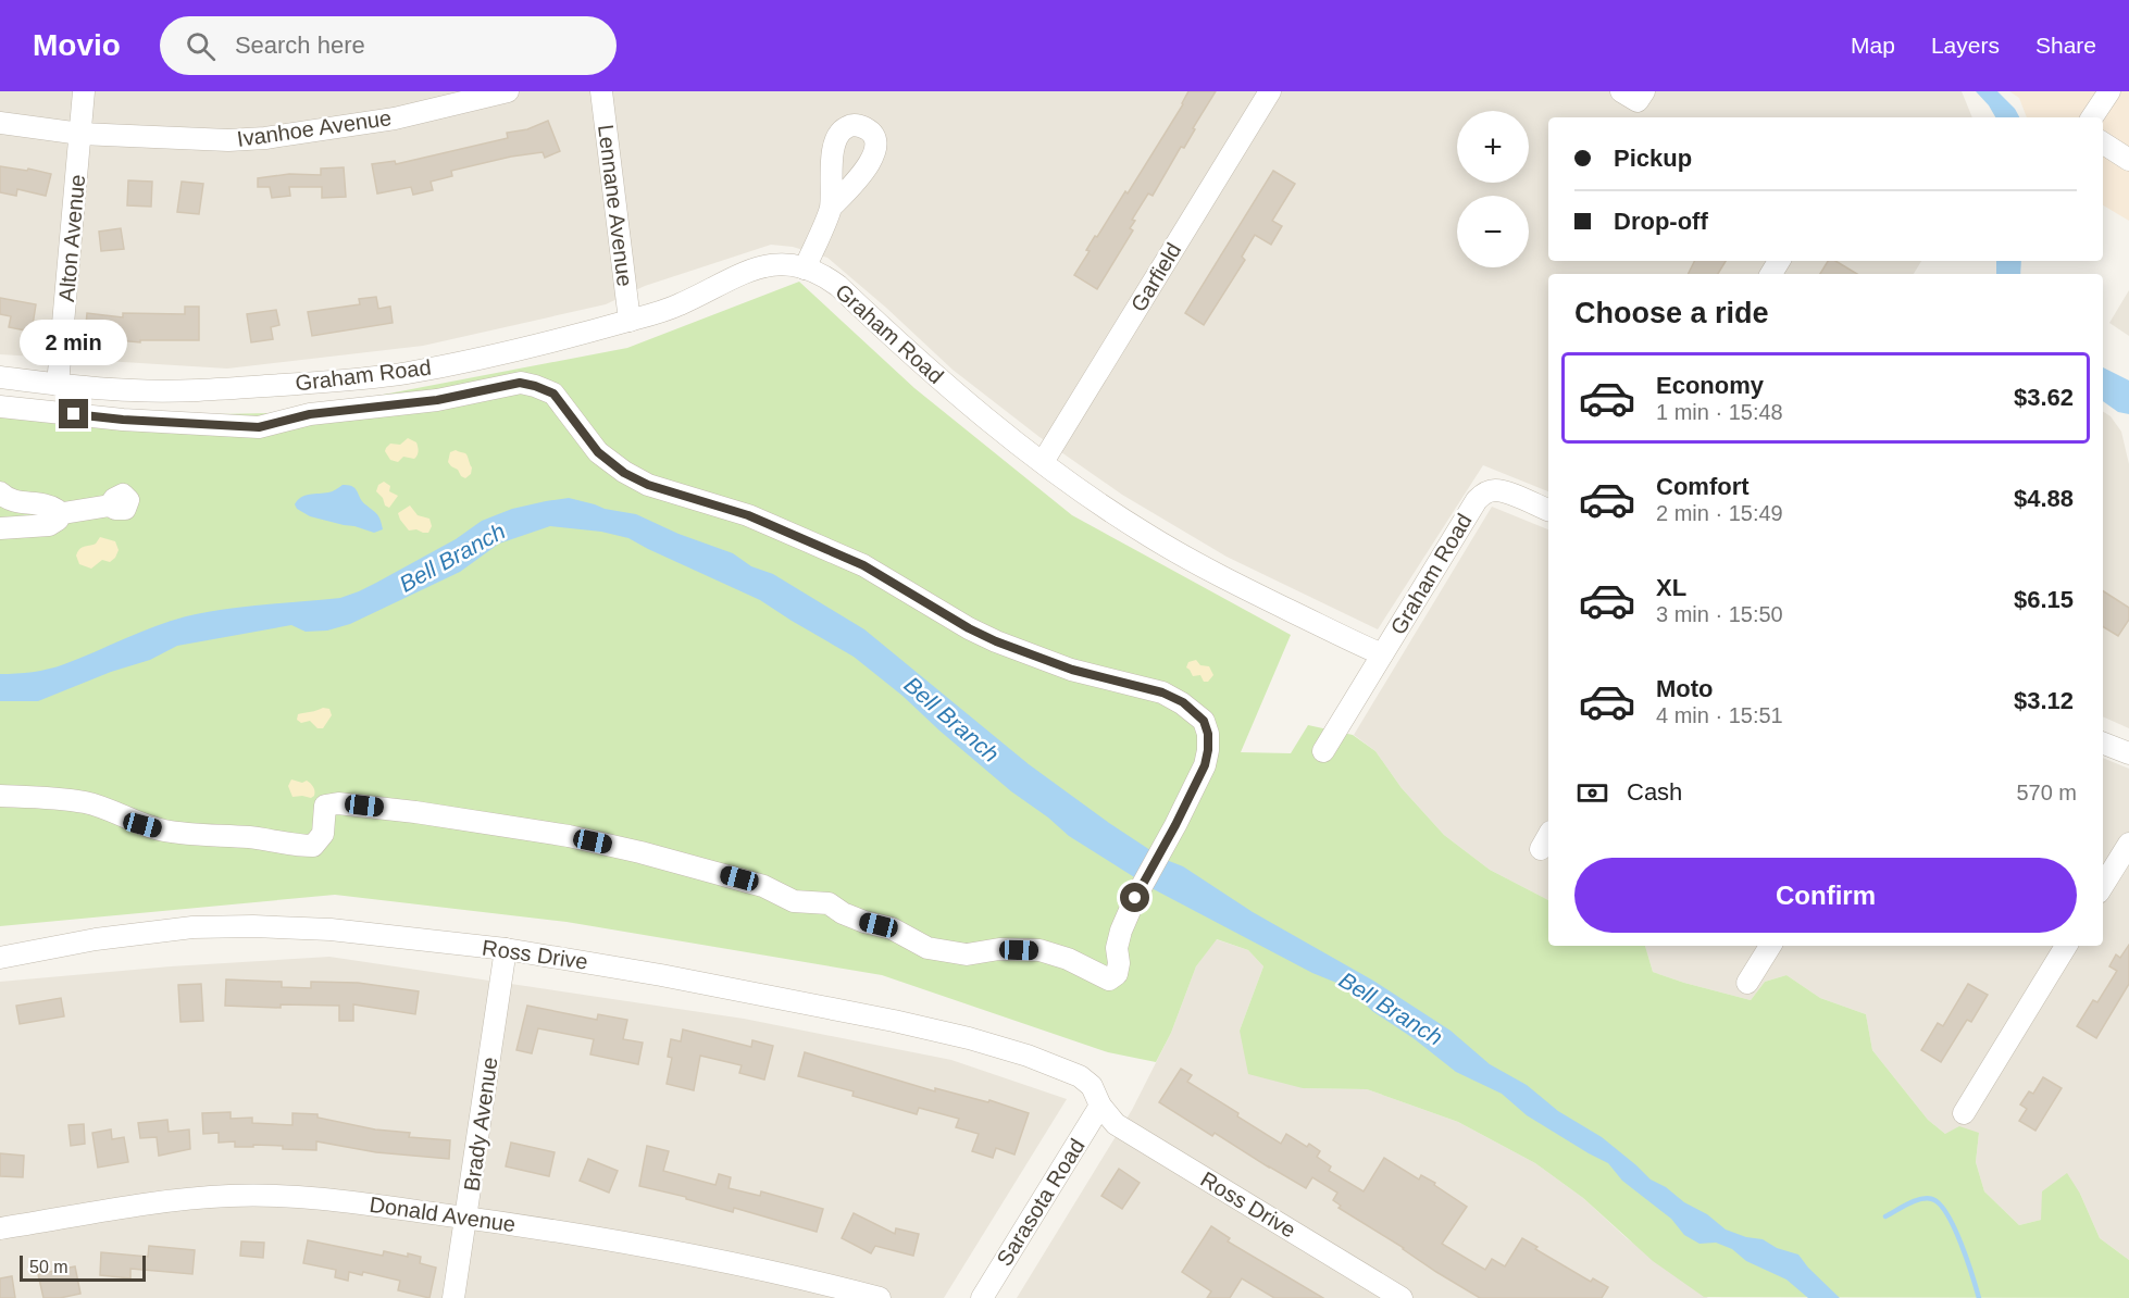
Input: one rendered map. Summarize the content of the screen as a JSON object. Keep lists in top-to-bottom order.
{
  "streets": {
    "street": [
      "Ivanhoe Avenue",
      "Lennane Avenue",
      "Alton Avenue",
      "Garfield",
      "Graham Road",
      "Ross Drive",
      "Brady Avenue",
      "Sarasota Road",
      "Donald Avenue"
    ]
  },
  "crossings": [
    ["Ivanhoe Avenue", "Alton Avenue"],
    ["Lennane Avenue", "Graham Road"],
    ["Alton Avenue", "Graham Road"],
    ["Garfield", "Graham Road"],
    ["Ross Drive", "Brady Avenue"],
    ["Ross Drive", "Sarasota Road"],
    ["Brady Avenue", "Donald Avenue"]
  ],
  "water": ["Bell Branch"],
  "scale_bar": "50 m",
  "page": {
    "header": "Movio",
    "search": "Search here",
    "nav": ["Map", "Layers", "Share"],
    "map_buttons": ["+", "−"],
    "banner": ["Pickup", "Drop-off"],
    "heading": "Choose a ride",
    "bubble": "2 min",
    "list": [
      {
        "name": "Economy",
        "note": "1 min · 15:48",
        "value": "$3.62"
      },
      {
        "name": "Comfort",
        "note": "2 min · 15:49",
        "value": "$4.88"
      },
      {
        "name": "XL",
        "note": "3 min · 15:50",
        "value": "$6.15"
      },
      {
        "name": "Moto",
        "note": "4 min · 15:51",
        "value": "$3.12"
      }
    ],
    "pay": ["Cash", "570 m"],
    "buttons": "Confirm",
    "scale": "50 m"
  }
}
